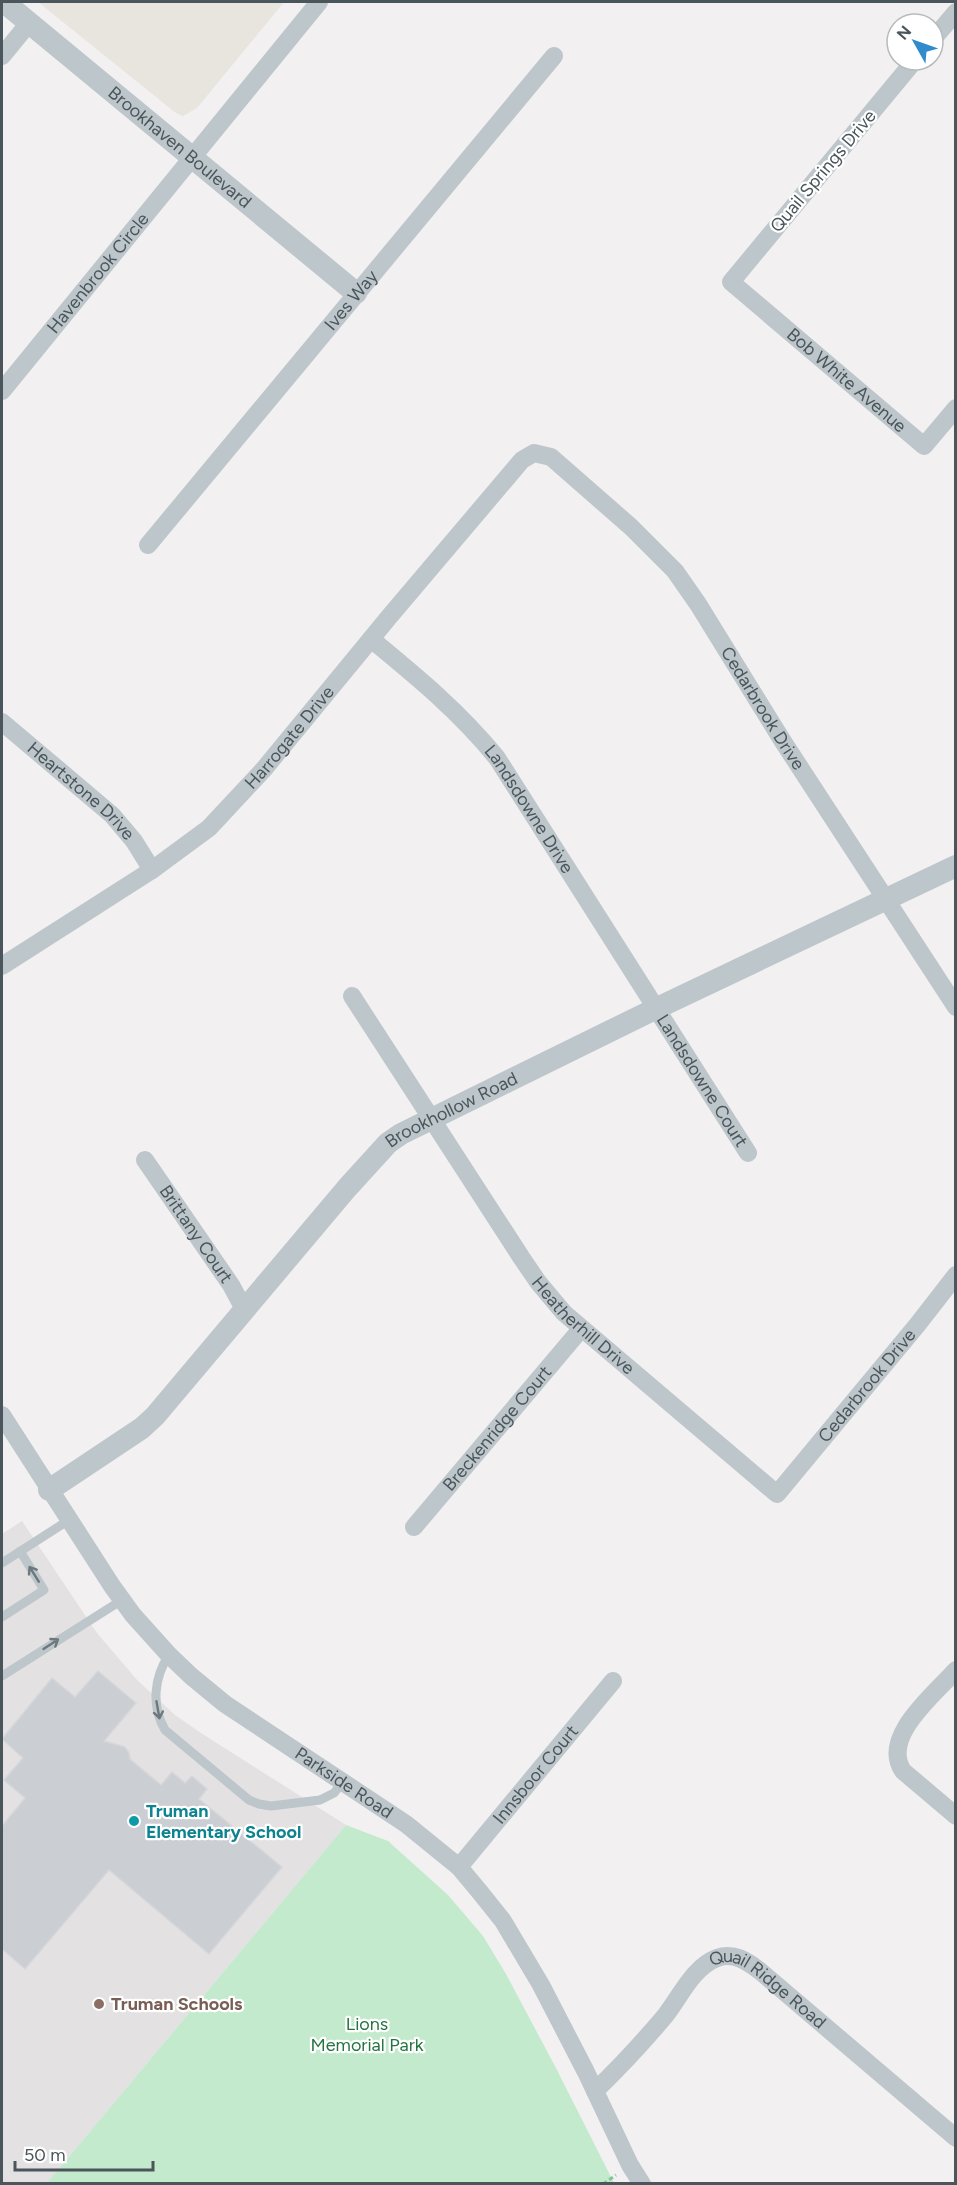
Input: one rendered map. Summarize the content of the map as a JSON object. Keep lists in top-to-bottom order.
{
  "streets": {
    "street": [
      "Brookhaven Boulevard",
      "Quail Springs Drive",
      "Havenbrook Circle",
      "Ives Way",
      "Bob White Avenue",
      "Cedarbrook Drive",
      "Harrogate Drive",
      "Heartstone Drive",
      "Landsdowne Drive",
      "Landsdowne Court",
      "Brookhollow Road",
      "Brittany Court",
      "Heatherhill Drive",
      "Breckenridge Court",
      "Innsboor Court",
      "Parkside Road",
      "Quail Ridge Road"
    ]
  },
  "crossings": [
    ["Brookhaven Boulevard", "Havenbrook Circle"],
    ["Brookhaven Boulevard", "Ives Way"],
    ["Quail Springs Drive", "Bob White Avenue"],
    ["Cedarbrook Drive", "Harrogate Drive"],
    ["Cedarbrook Drive", "Brookhollow Road"],
    ["Cedarbrook Drive", "Heatherhill Drive"],
    ["Harrogate Drive", "Heartstone Drive"],
    ["Harrogate Drive", "Landsdowne Drive"],
    ["Landsdowne Drive", "Landsdowne Court"],
    ["Landsdowne Drive", "Brookhollow Road"],
    ["Landsdowne Court", "Brookhollow Road"],
    ["Brookhollow Road", "Brittany Court"],
    ["Brookhollow Road", "Heatherhill Drive"],
    ["Brookhollow Road", "Parkside Road"],
    ["Heatherhill Drive", "Breckenridge Court"],
    ["Innsboor Court", "Parkside Road"],
    ["Parkside Road", "Quail Ridge Road"]
  ],
  "parks": ["Lions Memorial Park"],
  "places": ["Truman Elementary School", "Truman Schools"],
  "scale_bar": "50 m",
  "north": "top left"
}
